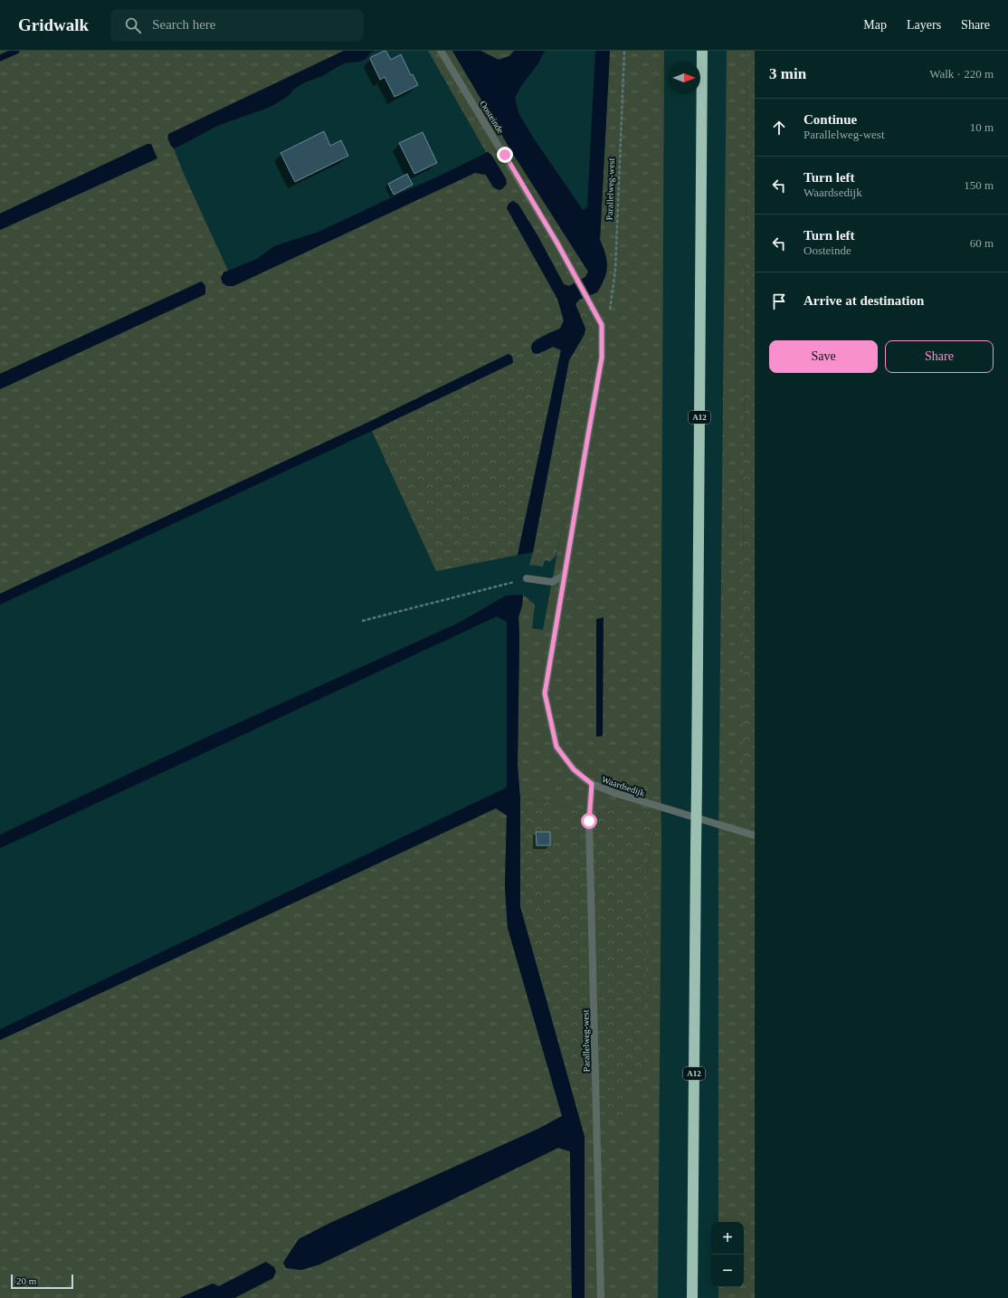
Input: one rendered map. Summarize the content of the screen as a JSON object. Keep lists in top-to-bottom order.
{
  "streets": {
    "highway": ["A12"],
    "street": ["Oosteinde", "Parallelweg-west", "Waardsedijk"]
  },
  "crossings": [
    ["Oosteinde", "Parallelweg-west"],
    ["Oosteinde", "Waardsedijk"],
    ["Parallelweg-west", "Waardsedijk"]
  ],
  "scale_bar": "20 m",
  "north": "right",
  "page": {
    "header": "Gridwalk",
    "search": "Search here",
    "nav": ["Map", "Layers", "Share"],
    "heading": ["3 min", "Walk · 220 m"],
    "list": [
      ["Continue", "Parallelweg-west", "10 m"],
      ["Turn left", "Waardsedijk", "150 m"],
      ["Turn left", "Oosteinde", "60 m"],
      "Arrive at destination"
    ],
    "buttons": ["Save", "Share"],
    "map_buttons": ["+", "−"],
    "scale": "20 m"
  }
}
